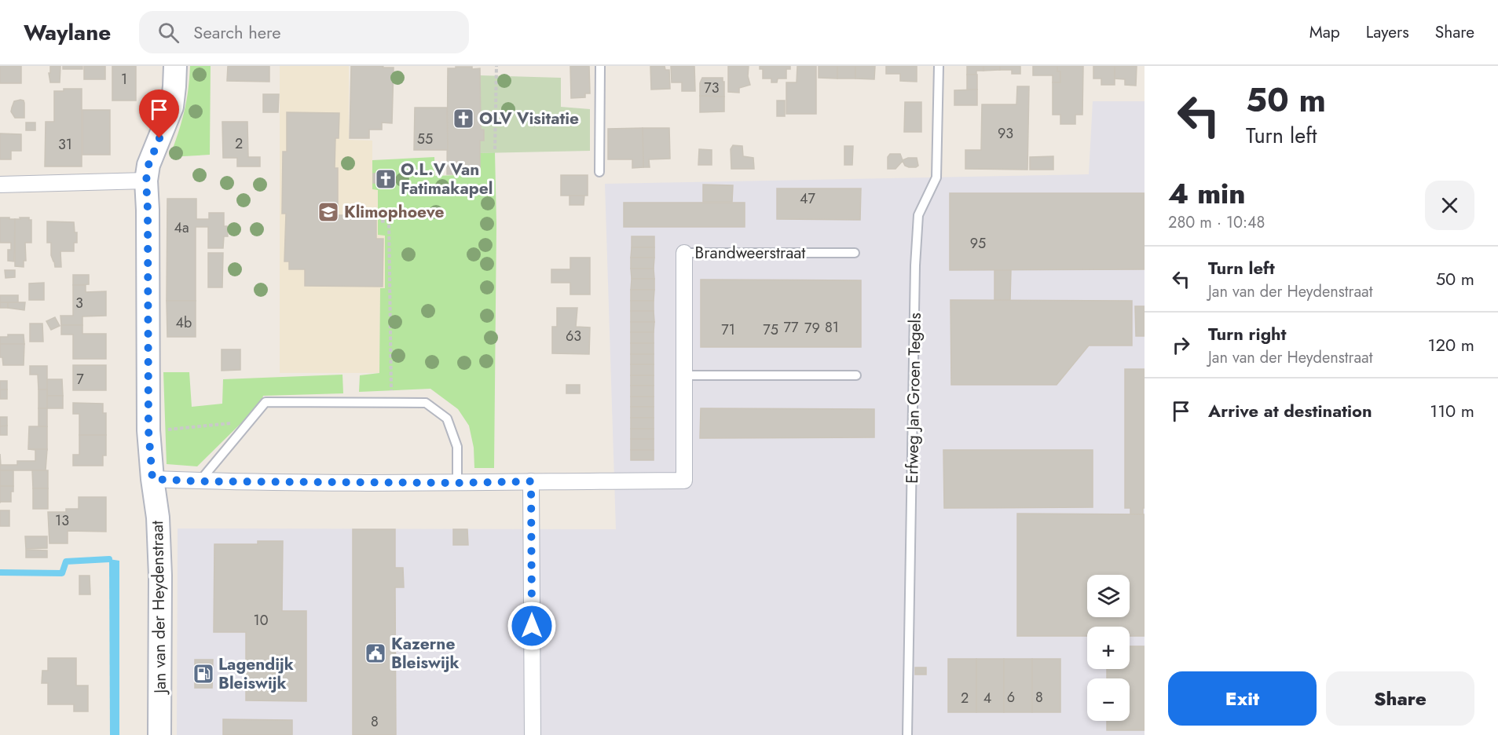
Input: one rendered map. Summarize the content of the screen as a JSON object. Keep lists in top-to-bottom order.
{
  "streets": {
    "street": ["Brandweerstraat", "Jan van der Heydenstraat"],
    "lane": ["Erfweg Jan Groen Tegels"]
  },
  "places": {
    "church": ["OLV Visitatie", "O.L.V Van Fatimakapel"],
    "school or university": ["Klimophoeve"],
    "public building": ["Kazerne Bleiswijk"],
    "fuel station": ["Lagendijk Bleiswijk"]
  },
  "house_numbers": [
    "1",
    "73",
    "93",
    "55",
    "2",
    "31",
    "47",
    "4a",
    "95",
    "3",
    "4b",
    "77",
    "81",
    "79",
    "71",
    "75",
    "63",
    "7",
    "13",
    "10",
    "6",
    "8",
    "2",
    "4",
    "8"
  ],
  "page": {
    "header": "Waylane",
    "search": "Search here",
    "nav": ["Map", "Layers", "Share"],
    "turn": ["50 m", "Turn left"],
    "heading": ["4 min", "280 m · 10:48"],
    "list": [
      {
        "name": "Turn left",
        "note": "Jan van der Heydenstraat",
        "value": "50 m"
      },
      {
        "name": "Turn right",
        "note": "Jan van der Heydenstraat",
        "value": "120 m"
      },
      {
        "name": "Arrive at destination",
        "value": "110 m"
      }
    ],
    "map_buttons": ["+", "−"],
    "buttons": ["Exit", "Share"]
  }
}
